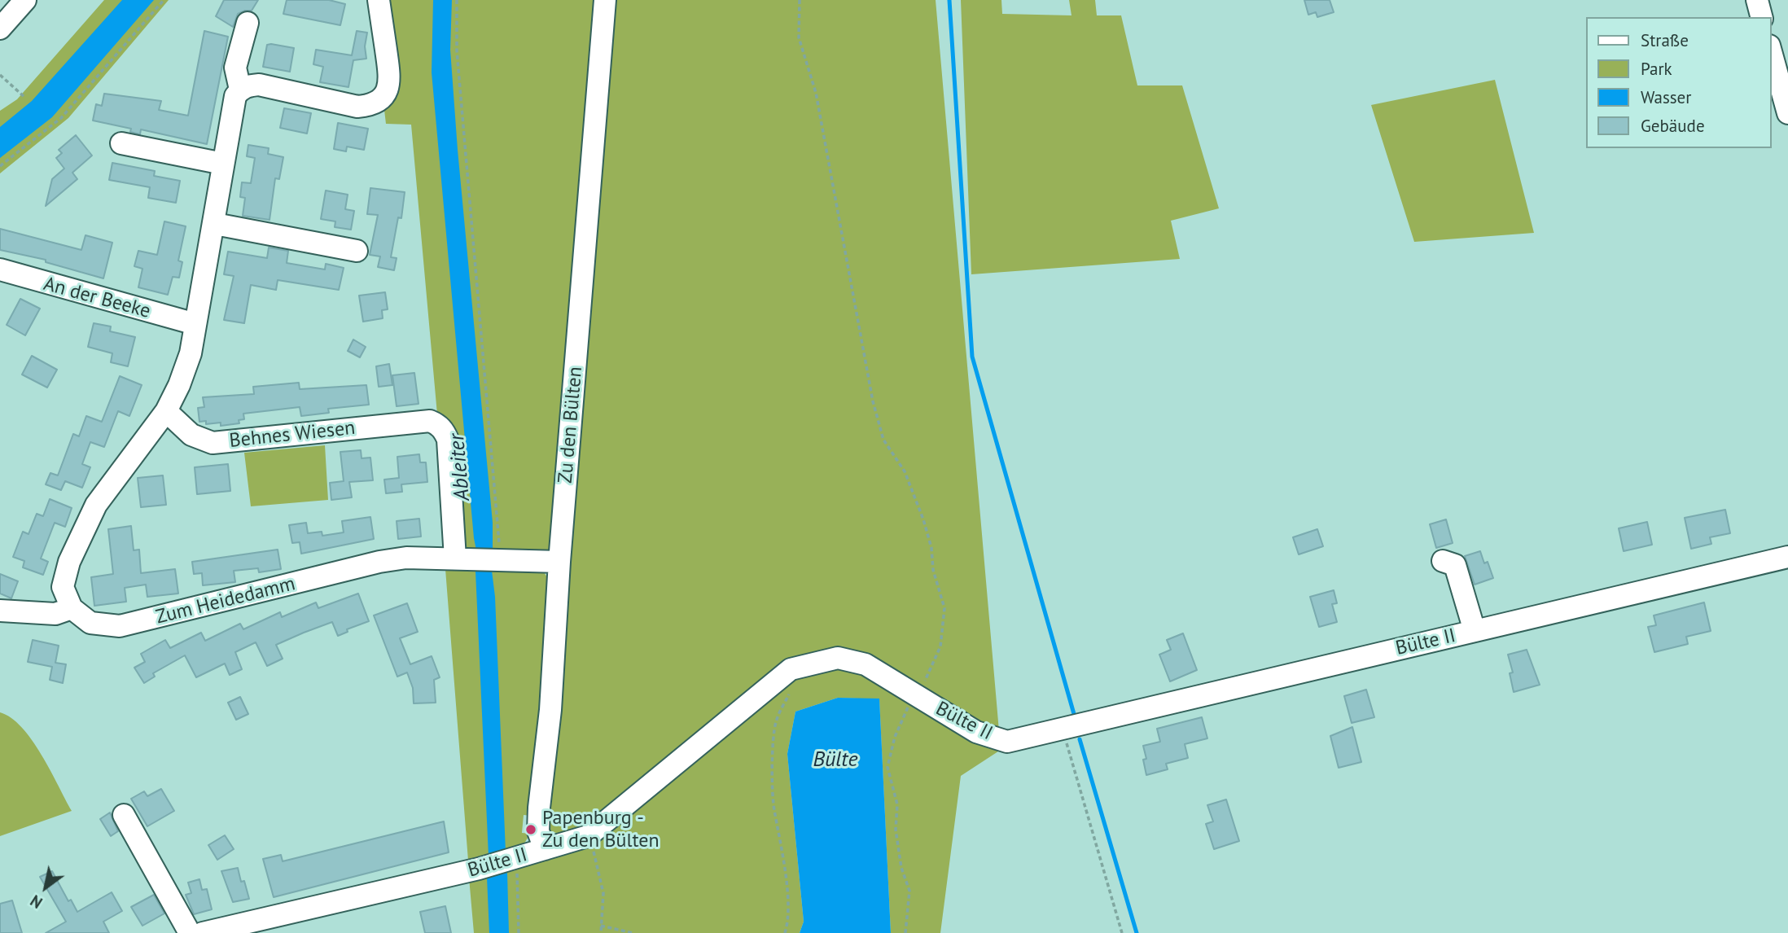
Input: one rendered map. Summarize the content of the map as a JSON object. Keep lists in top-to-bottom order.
{
  "streets": {
    "street": [
      "An der Beeke",
      "Zu den Bülten",
      "Behnes Wiesen",
      "Zum Heidedamm",
      "Bülte II"
    ]
  },
  "crossings": [
    ["Zu den Bülten", "Zum Heidedamm"],
    ["Zu den Bülten", "Bülte II"],
    ["Behnes Wiesen", "Zum Heidedamm"]
  ],
  "water": ["Ableiter", "Bülte"],
  "places": ["Papenburg - Zu den Bülten"],
  "legend": [
    "Straße",
    "Park",
    "Wasser",
    "Gebäude"
  ],
  "north": "bottom left"
}
